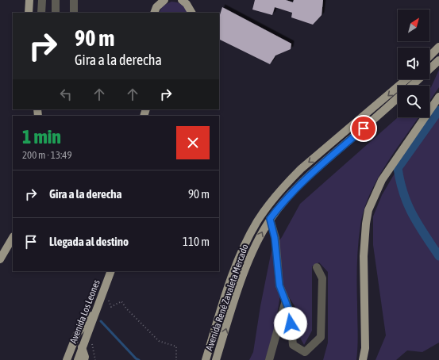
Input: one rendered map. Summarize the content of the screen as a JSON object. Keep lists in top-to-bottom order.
{
  "streets": {
    "main road": ["Avenida René Zavaleta Mercado", "Avenida Los Leones"]
  },
  "north": "top right",
  "page": {
    "turn": ["90 m", "Gira a la derecha"],
    "heading": ["1 min", "200 m · 13:49"],
    "list": [
      {
        "name": "Gira a la derecha",
        "value": "90 m"
      },
      {
        "name": "Llegada al destino",
        "value": "110 m"
      }
    ]
  }
}
